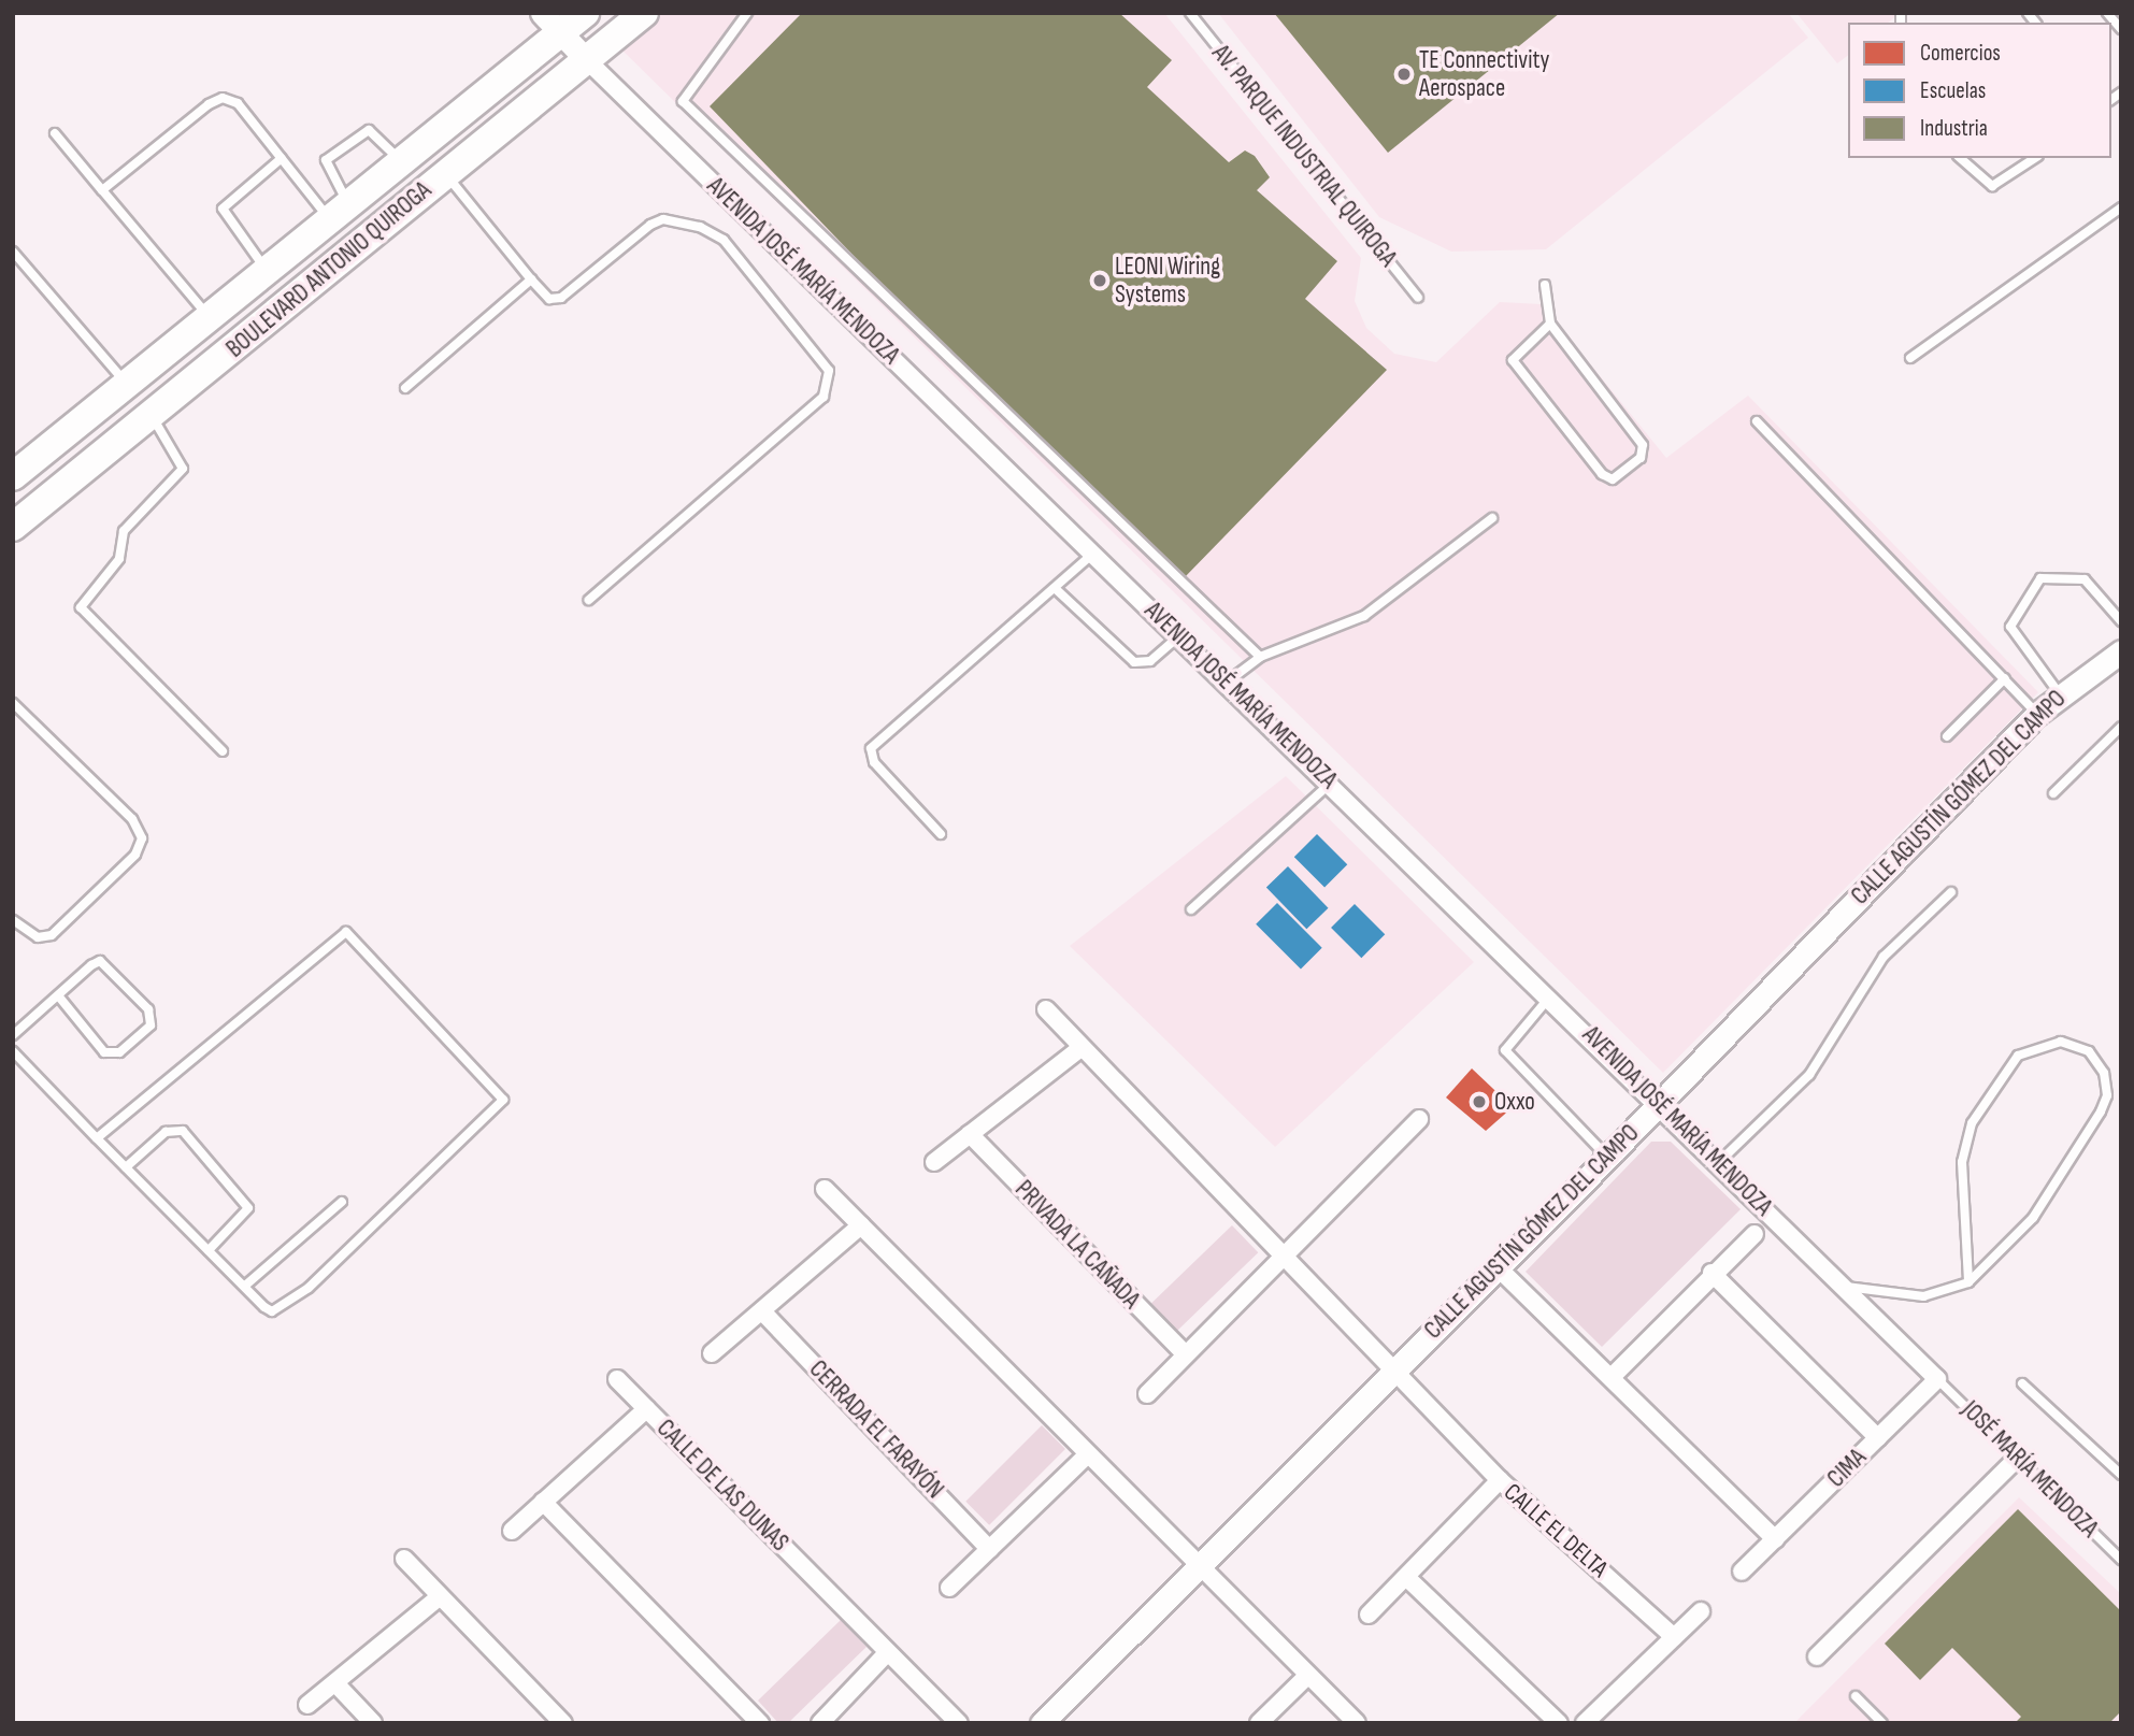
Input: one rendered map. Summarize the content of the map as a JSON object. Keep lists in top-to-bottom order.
{
  "streets": {
    "main road": ["BOULEVARD ANTONIO QUIROGA"],
    "street": [
      "AVENIDA JOSÉ MARÍA MENDOZA",
      "CALLE AGUSTÍN GÓMEZ DEL CAMPO",
      "PRIVADA LA CAÑADA",
      "CERRADA EL FARAYÓN",
      "CIMA",
      "CALLE DE LAS DUNAS",
      "CALLE EL DELTA"
    ],
    "lane": ["AV. PARQUE INDUSTRIAL QUIROGA", "JOSÉ MARÍA MENDOZA"]
  },
  "crossings": [
    ["BOULEVARD ANTONIO QUIROGA", "AVENIDA JOSÉ MARÍA MENDOZA"],
    ["AVENIDA JOSÉ MARÍA MENDOZA", "CALLE AGUSTÍN GÓMEZ DEL CAMPO"],
    ["AVENIDA JOSÉ MARÍA MENDOZA", "JOSÉ MARÍA MENDOZA"]
  ],
  "places": ["TE Connectivity Aerospace", "LEONI Wiring Systems", "Oxxo"],
  "legend": ["Comercios", "Escuelas", "Industria"]
}
